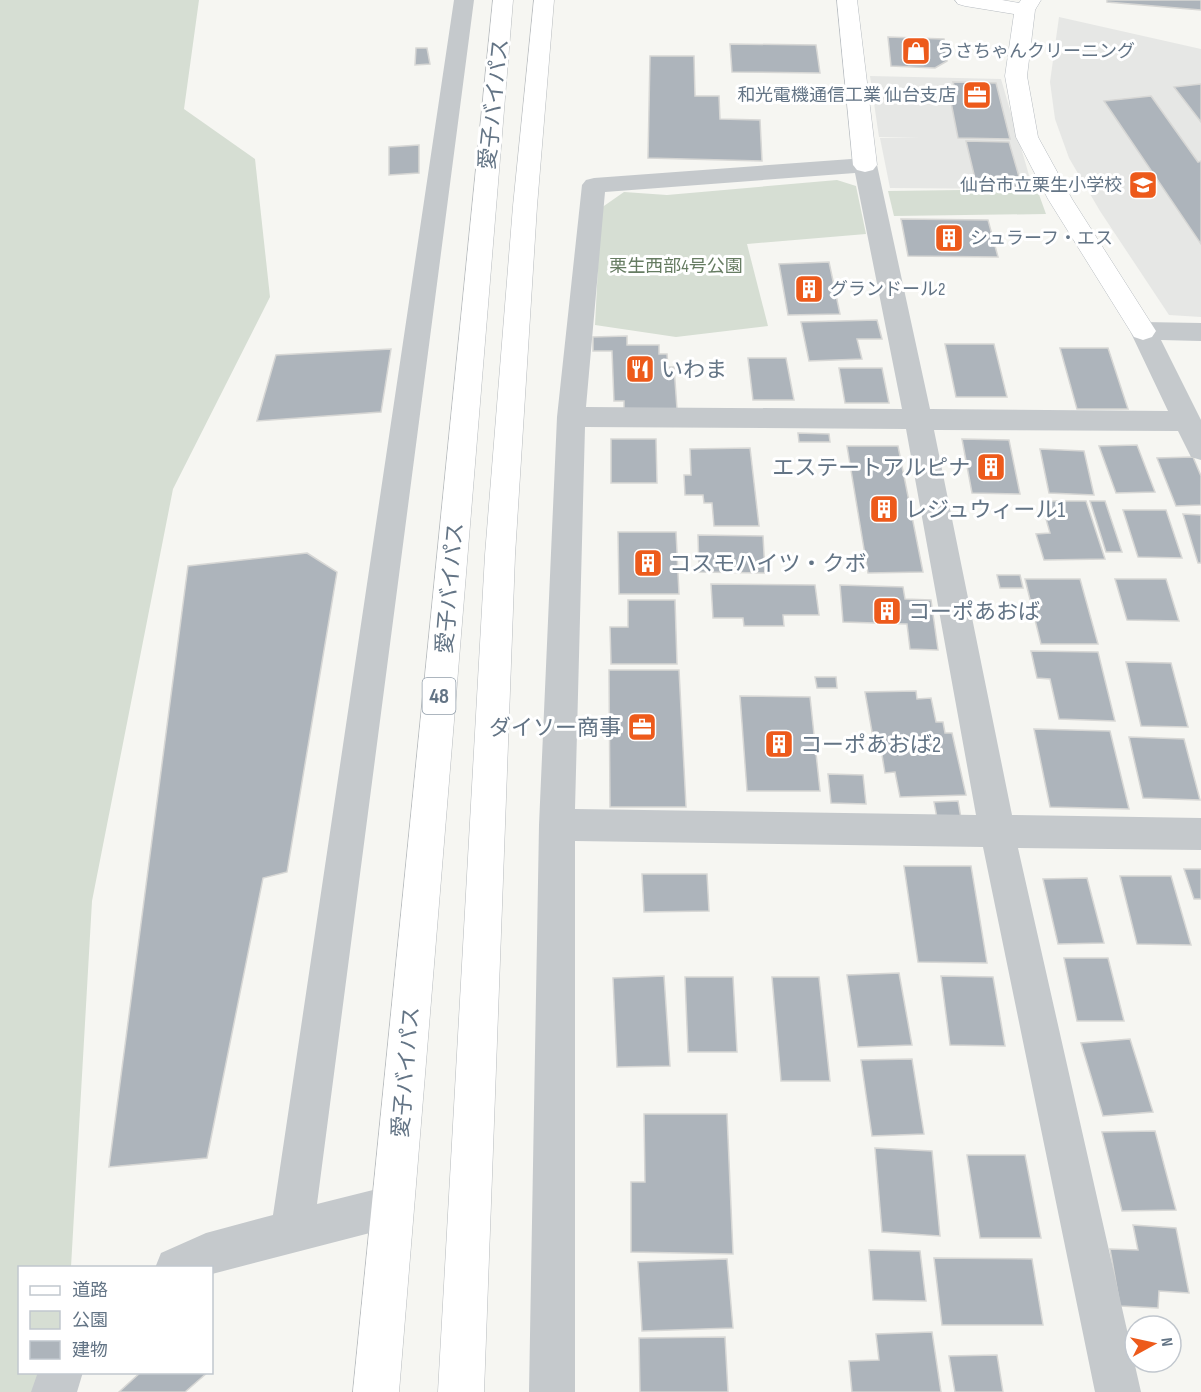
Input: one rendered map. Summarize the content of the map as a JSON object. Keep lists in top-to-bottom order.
{
  "streets": {
    "main road": ["愛子バイパス", "48"]
  },
  "parks": ["栗生西部4号公園"],
  "places": {
    "shop": ["うさちゃんクリーニング"],
    "office": ["和光電機通信工業 仙台支店", "ダイソー商事"],
    "school or university": ["仙台市立栗生小学校"],
    "building": [
      "シュラーフ・エス",
      "グランドール2",
      "エステートアルピナ",
      "レジュウィール1",
      "コスモハイツ・クボ",
      "コーポあおば",
      "コーポあおば2"
    ],
    "restaurant": ["いわま"]
  },
  "legend": ["道路", "公園", "建物"],
  "north": "right"
}
